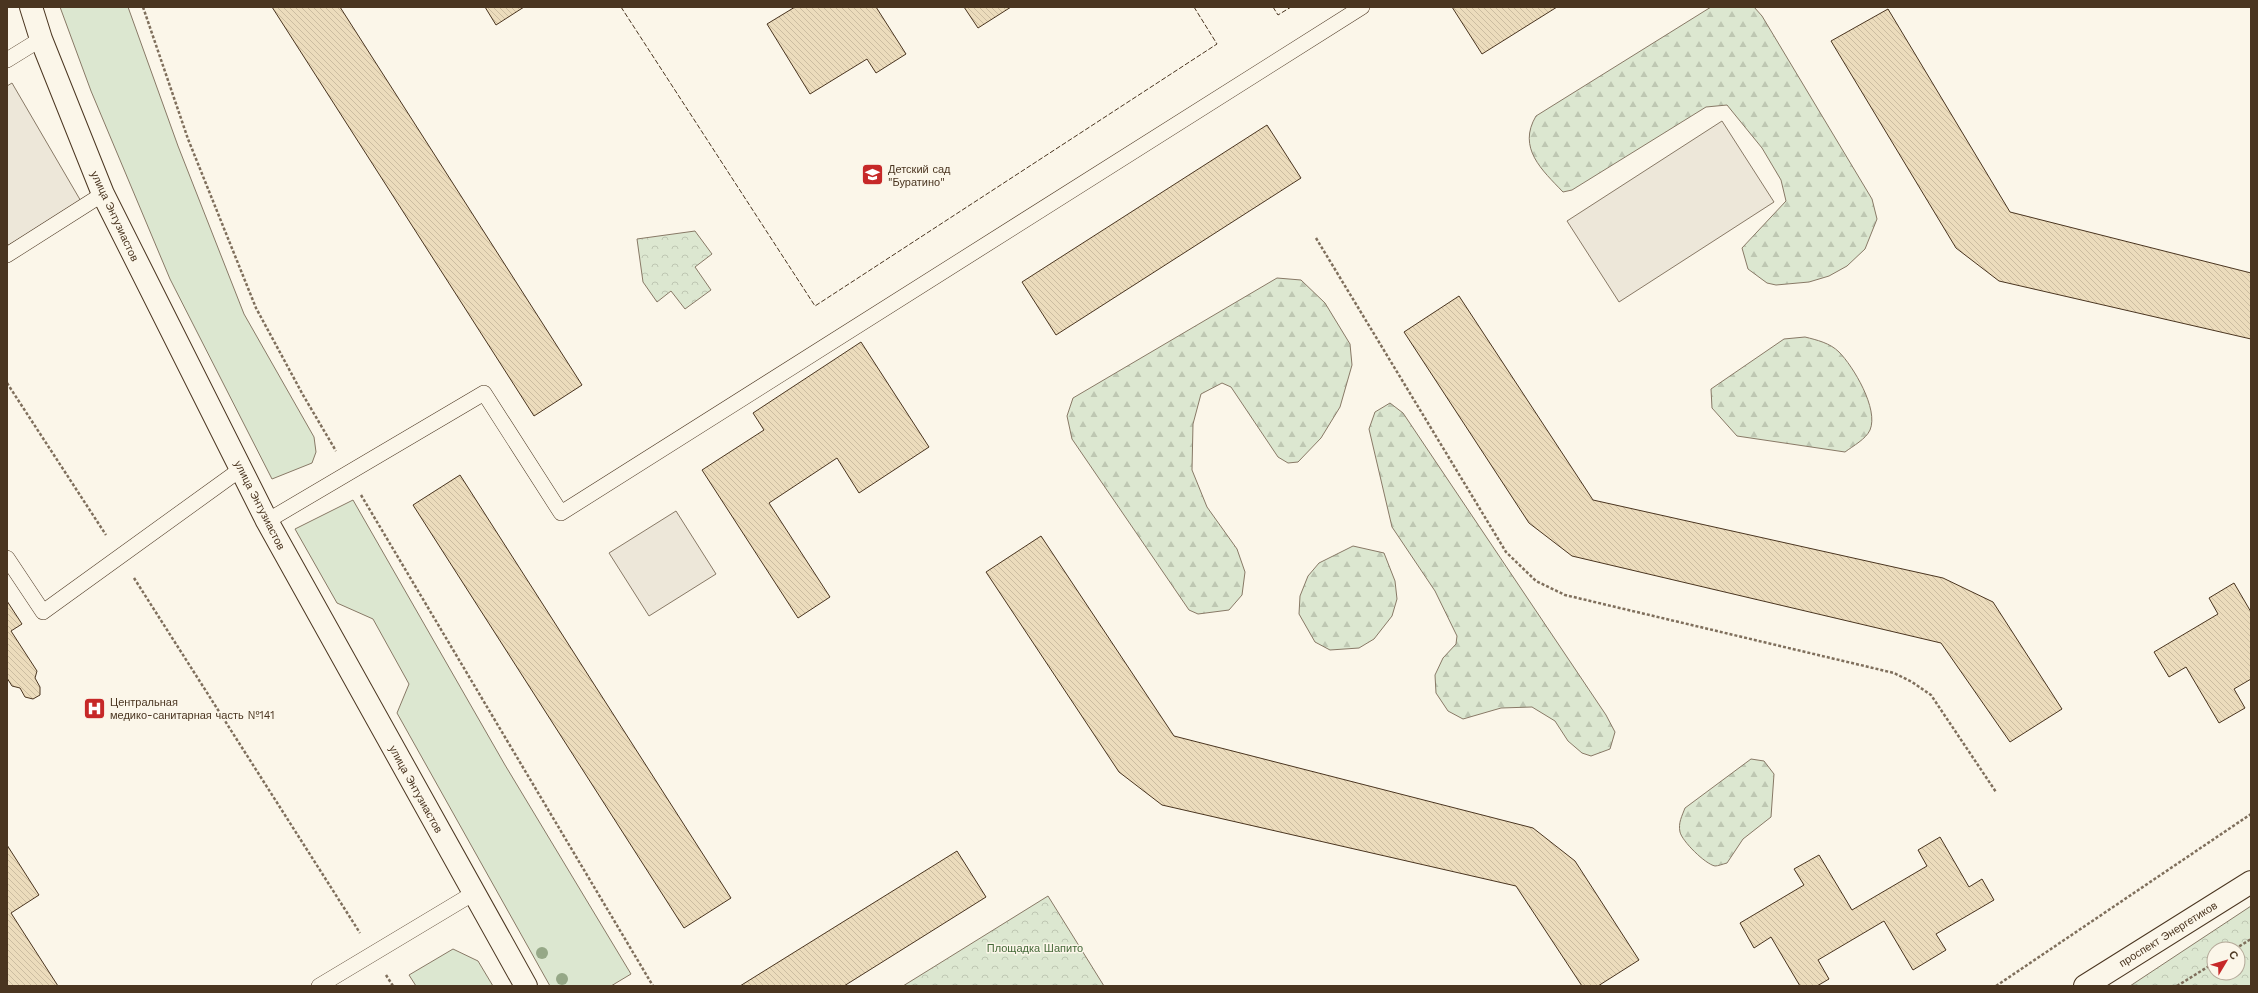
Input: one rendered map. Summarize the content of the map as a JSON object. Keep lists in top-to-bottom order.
{
  "streets": {
    "main road": ["улица Энтузиастов", "проспект Энергетиков"]
  },
  "parks": ["Площадка Шапито"],
  "places": {
    "school or university": ["Детский сад \"Буратино\""],
    "hospital": ["Центральная медико-санитарная часть №141"]
  },
  "north": "top right"
}
